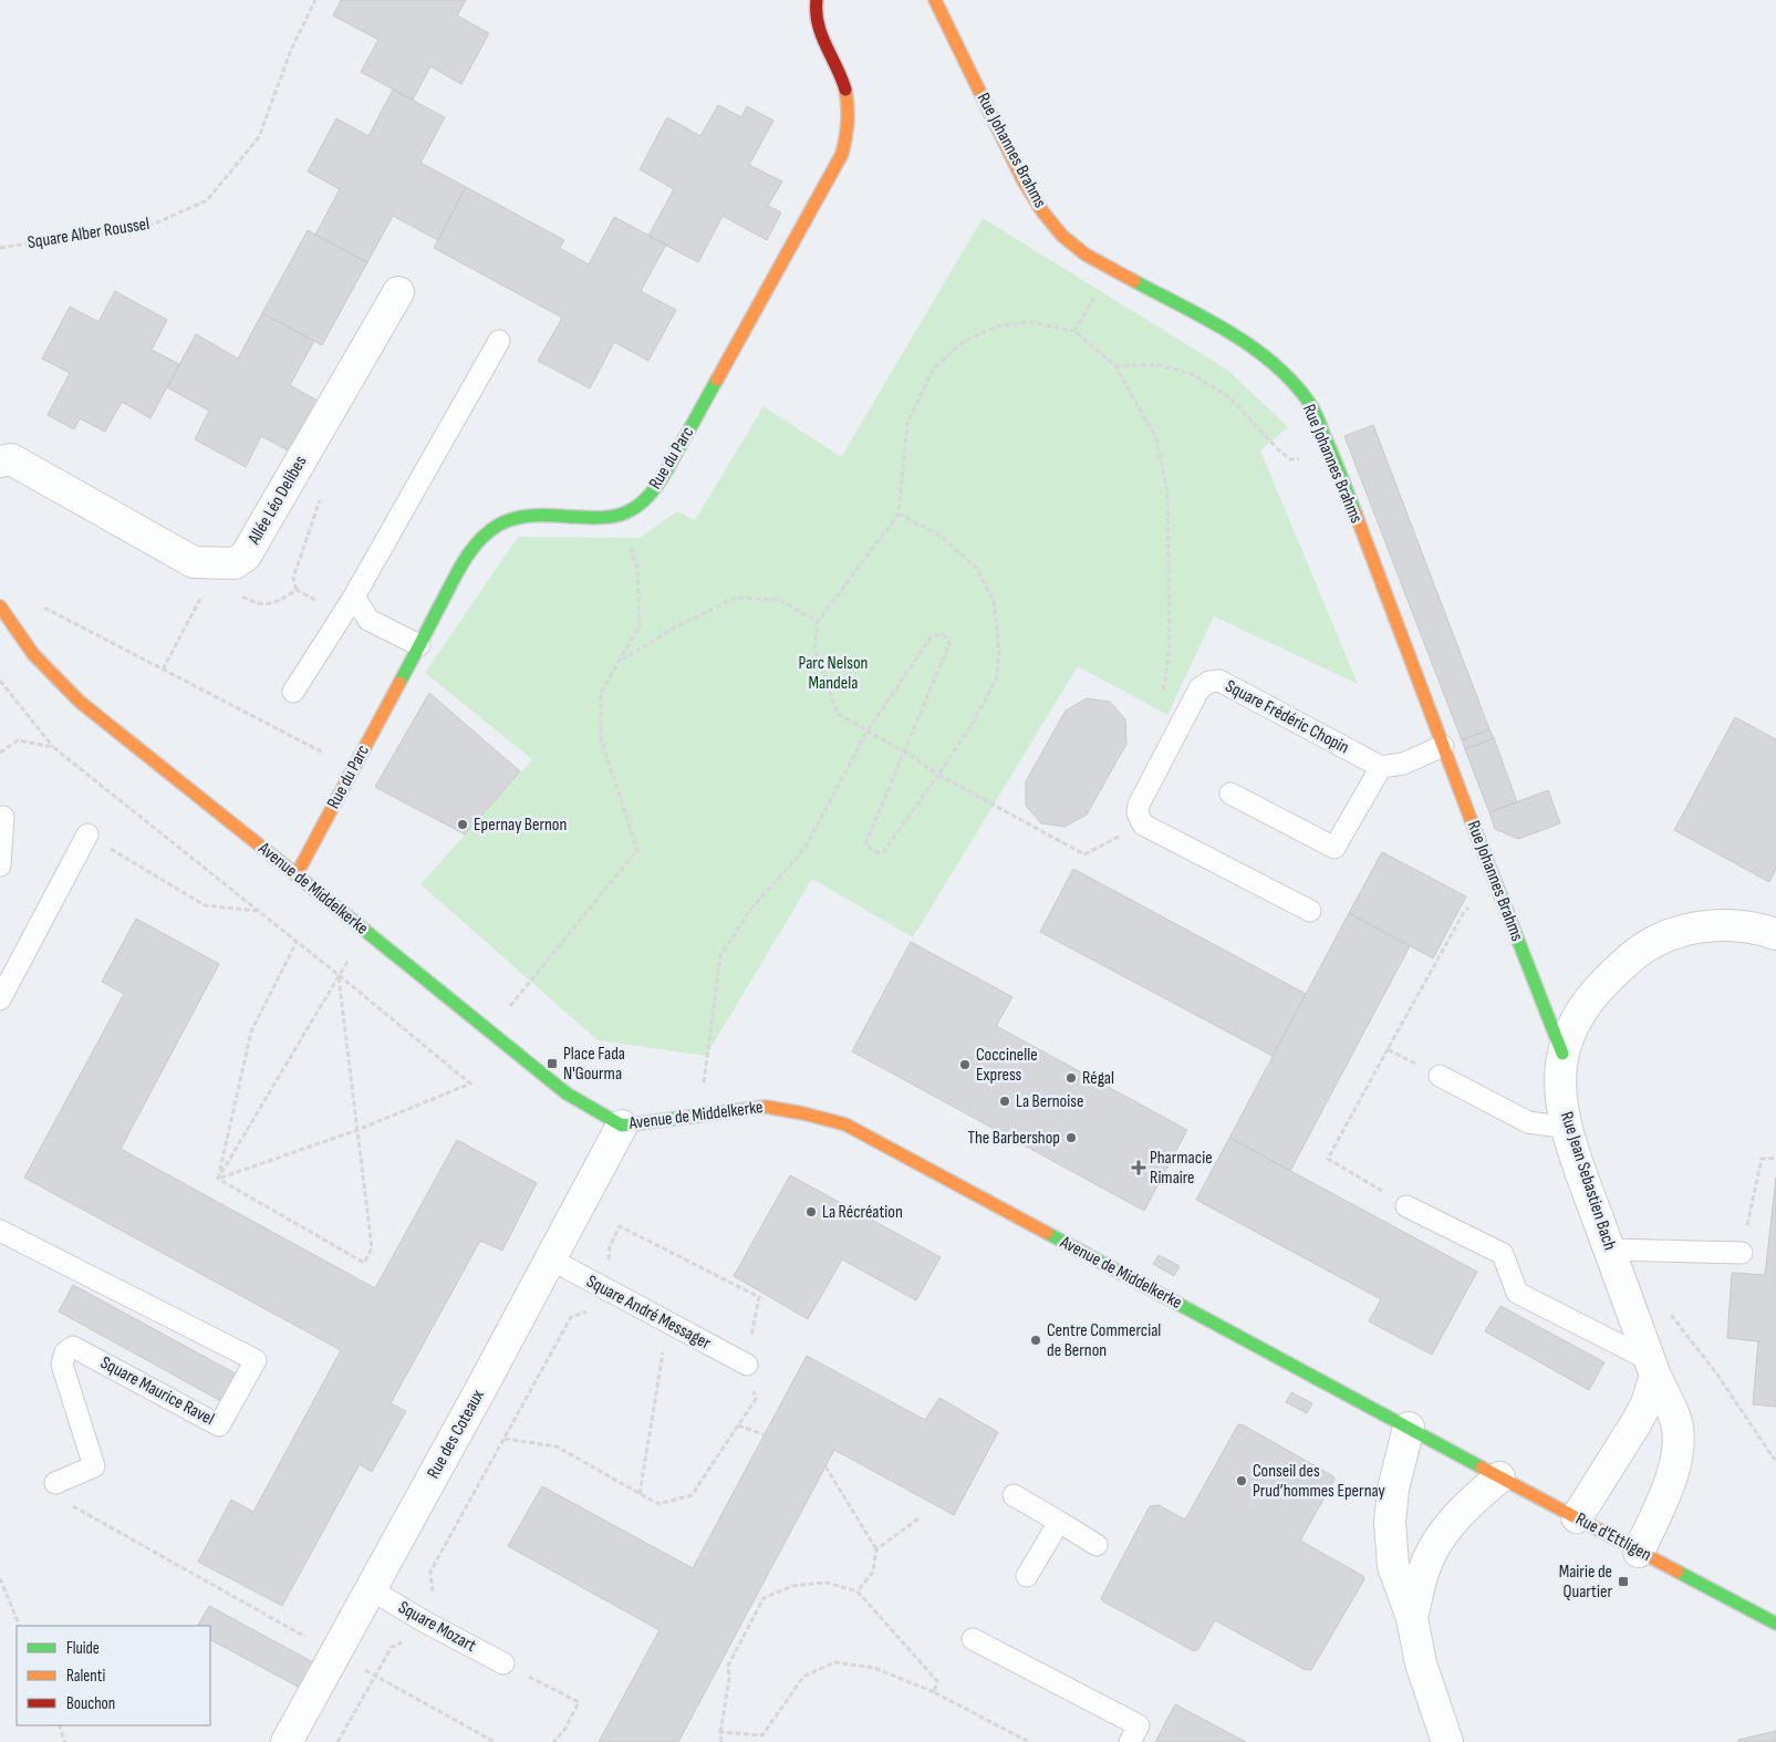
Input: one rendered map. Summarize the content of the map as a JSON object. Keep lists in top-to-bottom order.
{
  "streets": {
    "street": [
      "Rue Johannes Brahms",
      "Rue du Parc",
      "Allée Léo Delibes",
      "Avenue de Middelkerke",
      "Rue Jean Sebastien Bach",
      "Rue des Coteaux",
      "Rue d'Ettligen"
    ],
    "lane": [
      "Square Frédéric Chopin",
      "Square André Messager",
      "Square Maurice Ravel",
      "Square Mozart"
    ],
    "path": ["Square Alber Roussel"]
  },
  "crossings": [
    ["Rue Johannes Brahms", "Rue Jean Sebastien Bach"],
    ["Rue du Parc", "Avenue de Middelkerke"],
    ["Avenue de Middelkerke", "Rue des Coteaux"],
    ["Avenue de Middelkerke", "Rue d'Ettligen"],
    ["Rue Jean Sebastien Bach", "Rue d'Ettligen"],
    ["Square André Messager", "Rue des Coteaux"],
    ["Rue des Coteaux", "Square Mozart"]
  ],
  "parks": ["Parc Nelson Mandela"],
  "places": {
    "other": [
      "Epernay Bernon",
      "Coccinelle Express",
      "Régal",
      "La Bernoise",
      "The Barbershop",
      "La Récréation",
      "Centre Commercial de Bernon",
      "Conseil des Prud’hommes Epernay"
    ],
    "transit": ["Place Fada N'Gourma", "Mairie de Quartier"],
    "health": ["Pharmacie Rimaire"]
  },
  "legend": ["Fluide", "Ralenti", "Bouchon"]
}
